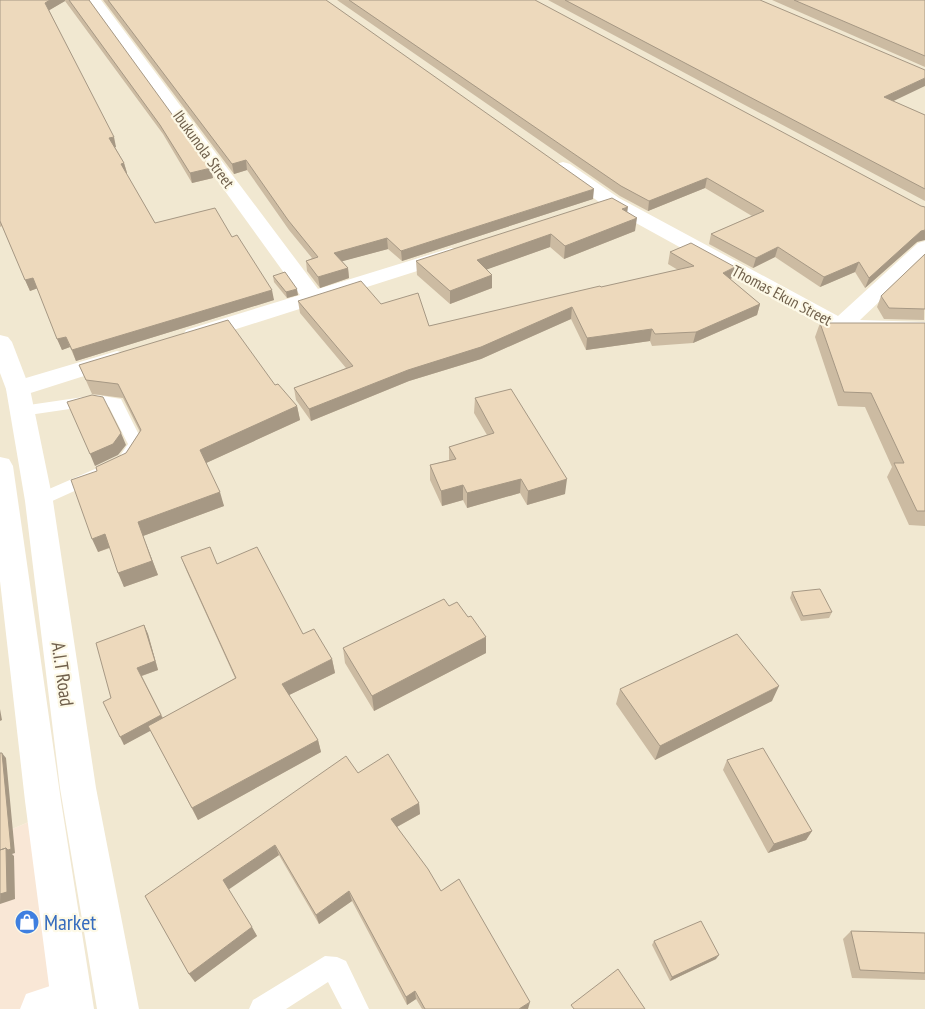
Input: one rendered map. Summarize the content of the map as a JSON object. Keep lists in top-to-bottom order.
{
  "streets": {
    "street": ["Ibukunola Street", "Thomas Ekun Street", "A.I.T Road"]
  },
  "places": {
    "shop": ["Market"]
  }
}
